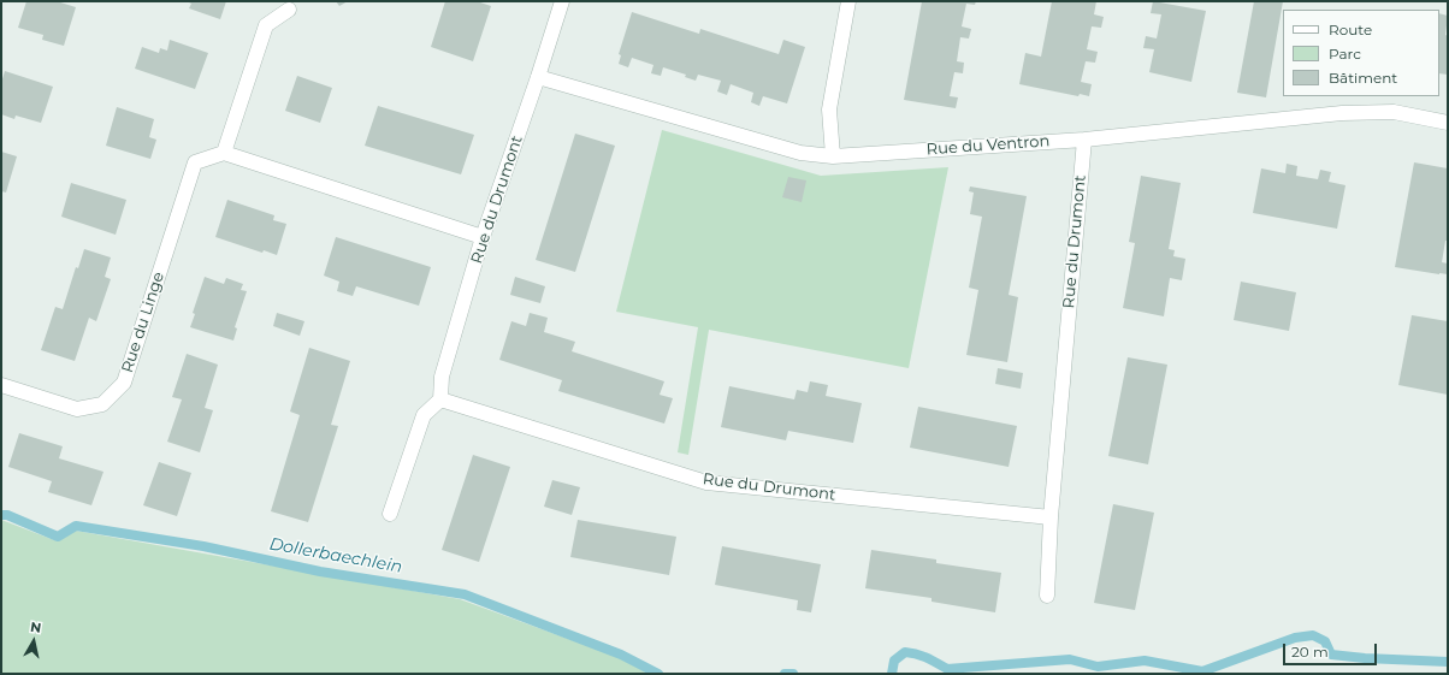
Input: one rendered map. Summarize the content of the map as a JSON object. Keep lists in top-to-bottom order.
{
  "streets": {
    "street": ["Rue du Ventron", "Rue du Drumont", "Rue du Linge"]
  },
  "crossings": [
    ["Rue du Ventron", "Rue du Drumont"]
  ],
  "water": ["Dollerbaechlein"],
  "legend": ["Route", "Parc", "Bâtiment"],
  "scale_bar": "20 m",
  "north": "top"
}
